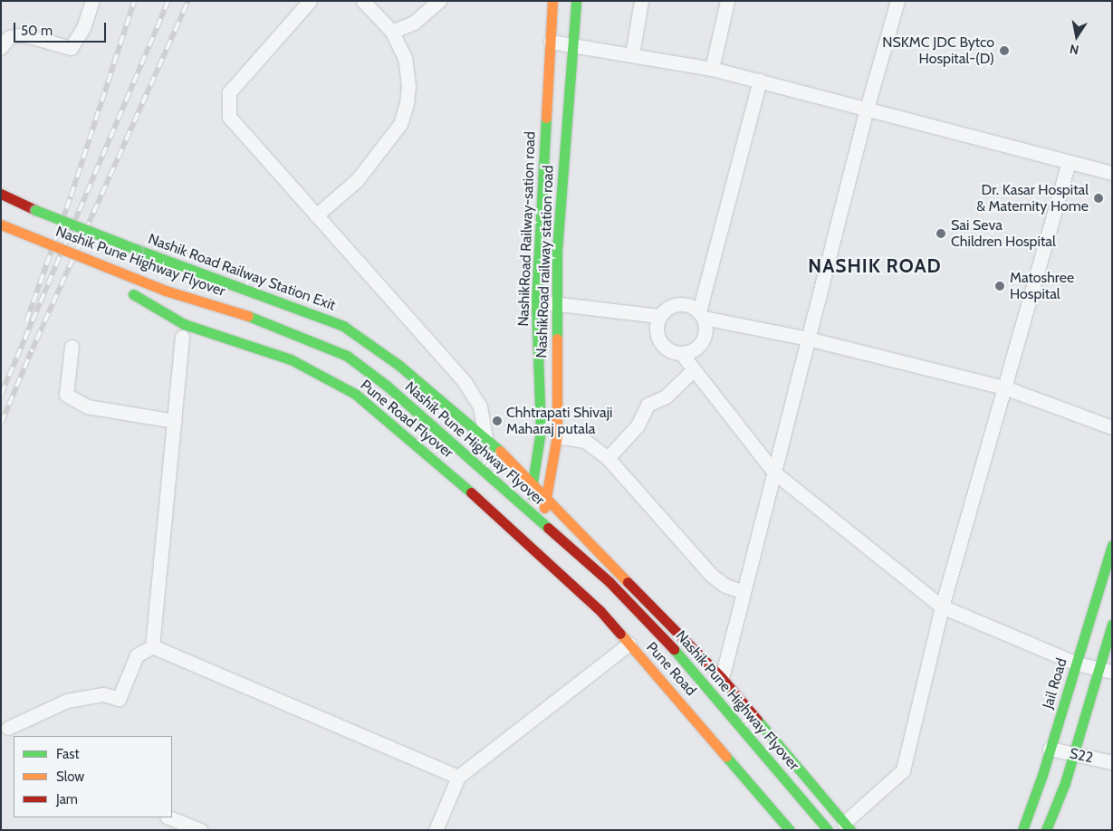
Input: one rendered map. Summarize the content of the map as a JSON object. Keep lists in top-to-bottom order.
{
  "streets": {
    "main road": [
      "NashikRoad Railway-sation road",
      "Nashik Pune Highway Flyover",
      "NashikRoad railway station road",
      "Nashik Road Railway Station Exit",
      "Pune Road Flyover",
      "Pune Road",
      "Jail Road"
    ],
    "street": ["S22"]
  },
  "crossings": [
    ["NashikRoad Railway-sation road", "Nashik Road Railway Station Exit"],
    ["NashikRoad Railway-sation road", "Pune Road Flyover"],
    ["NashikRoad Railway-sation road", "Pune Road"],
    ["NashikRoad railway station road", "Nashik Road Railway Station Exit"],
    ["NashikRoad railway station road", "Pune Road"],
    ["Pune Road Flyover", "Pune Road"],
    ["Jail Road", "S22"]
  ],
  "districts": ["NASHIK ROAD"],
  "places": [
    "NSKMC JDC Bytco Hospital-(D)",
    "Dr. Kasar Hospital & Maternity Home",
    "Sai Seva Children Hospital",
    "Matoshree Hospital",
    "Chhtrapati Shivaji Maharaj putala"
  ],
  "legend": ["Fast", "Slow", "Jam"],
  "scale_bar": "50 m",
  "north": "bottom"
}
